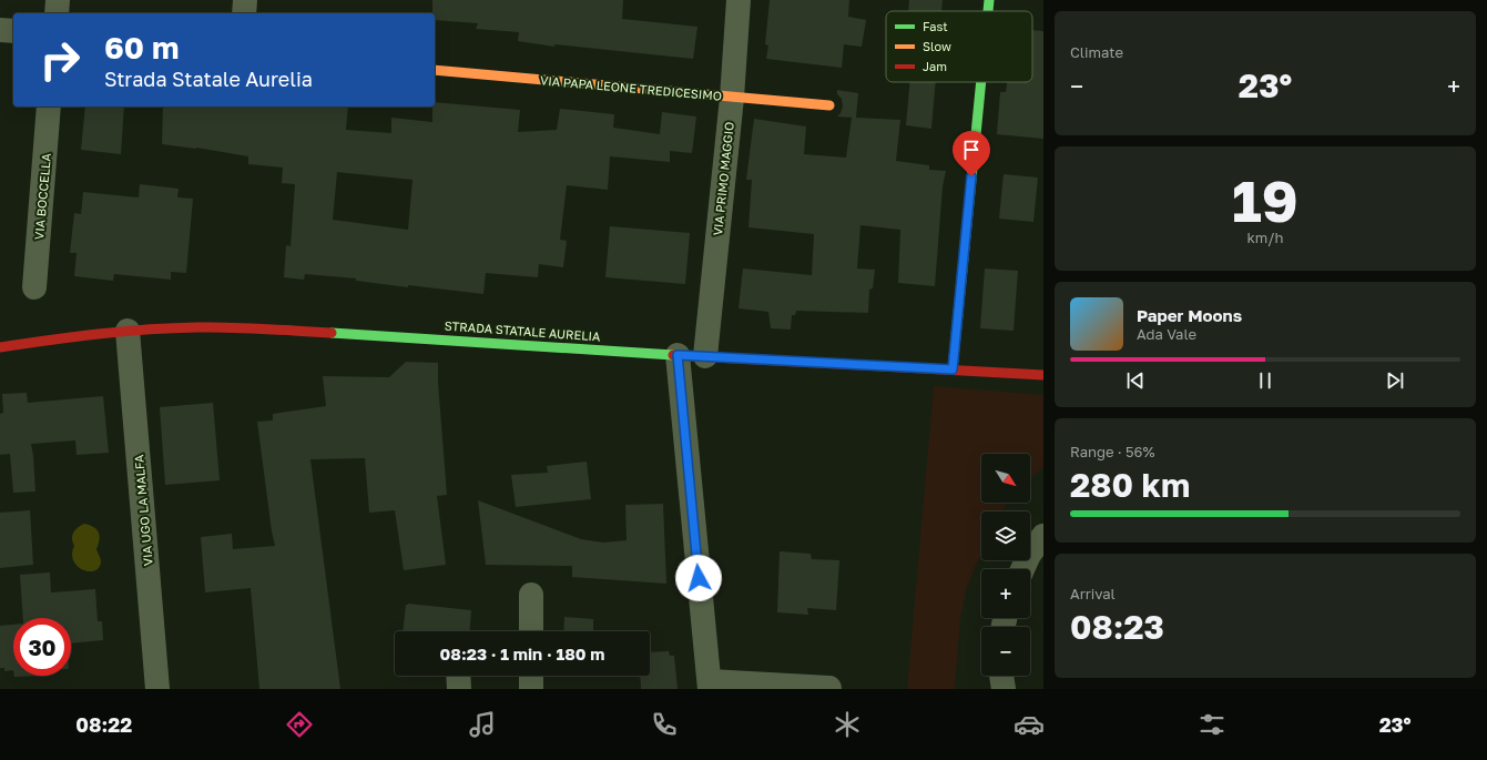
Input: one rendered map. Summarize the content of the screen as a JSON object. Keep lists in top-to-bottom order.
{
  "streets": {
    "main road": ["VIA PAPA LEONE TREDICESIMO", "STRADA STATALE AURELIA"],
    "street": ["VIA PRIMO MAGGIO", "VIA BOCCELLA", "VIA UGO LA MALFA"]
  },
  "crossings": [
    ["VIA PAPA LEONE TREDICESIMO", "VIA PRIMO MAGGIO"],
    ["VIA PRIMO MAGGIO", "STRADA STATALE AURELIA"],
    ["STRADA STATALE AURELIA", "VIA UGO LA MALFA"]
  ],
  "legend": ["Fast", "Slow", "Jam"],
  "north": "bottom right",
  "page": {
    "tile": [
      "Climate",
      ["19", "km/h"],
      ["Range · 56%", "280 km"],
      ["Arrival", "08:23"]
    ],
    "turn": ["60 m", "Strada Statale Aurelia"],
    "heat": ["−", "23°", "+"],
    "song": ["Paper Moons", "Ada Vale"],
    "map_buttons": ["+", "−"],
    "limit": "30",
    "trip": "08:23 · 1 min · 180 m",
    "tabs": ["08:22", "23°"]
  }
}
